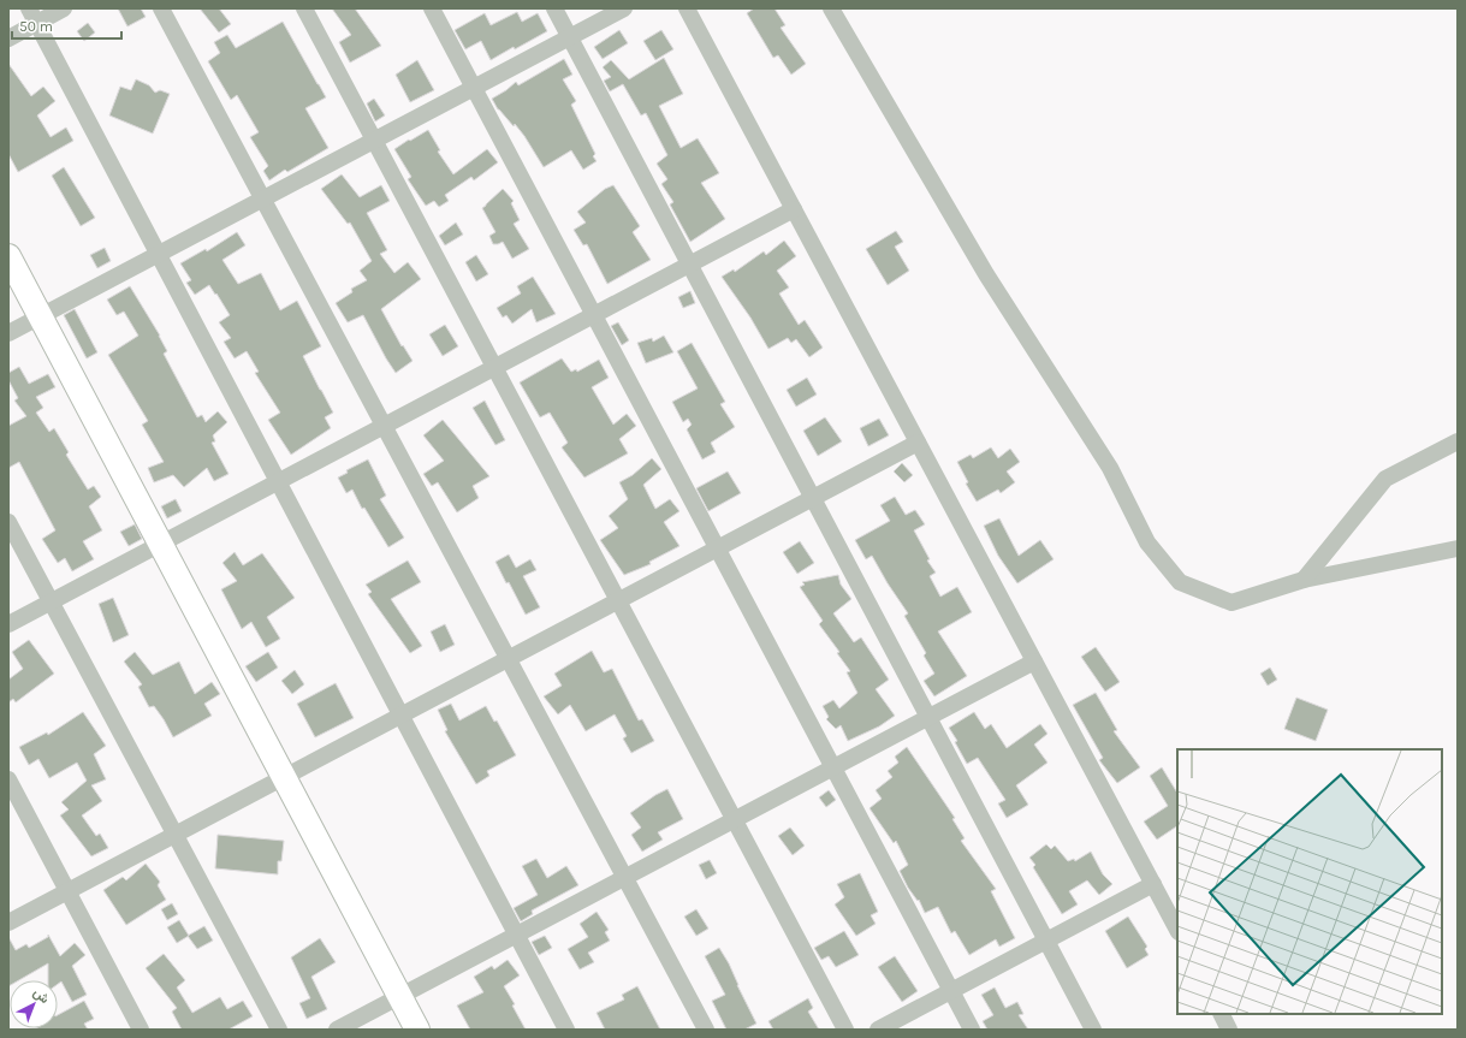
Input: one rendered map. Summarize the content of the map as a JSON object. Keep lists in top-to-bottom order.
{
  "scale_bar": "50 m",
  "north": "top right"
}
